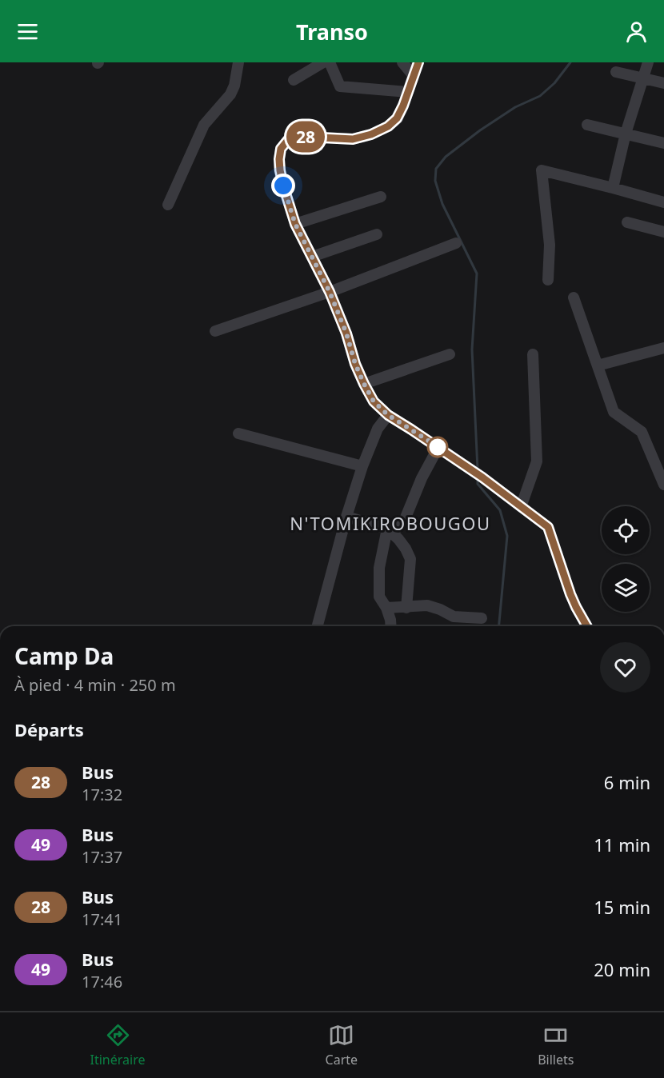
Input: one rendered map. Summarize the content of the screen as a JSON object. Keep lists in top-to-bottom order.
{
  "districts": ["N'TOMIKIROBOUGOU"],
  "lines": ["bus line 28"],
  "page": {
    "header": "Transo",
    "on_map": "28",
    "heading": [
      ["Camp Da", "À pied · 4 min · 250 m"],
      "Départs"
    ],
    "list": [
      {
        "mark": "28",
        "name": "Bus",
        "note": "17:32",
        "value": "6 min"
      },
      {
        "mark": "49",
        "name": "Bus",
        "note": "17:37",
        "value": "11 min"
      },
      {
        "mark": "28",
        "name": "Bus",
        "note": "17:41",
        "value": "15 min"
      },
      {
        "mark": "49",
        "name": "Bus",
        "note": "17:46",
        "value": "20 min"
      }
    ],
    "tabs": ["Itinéraire", "Carte", "Billets"]
  }
}
